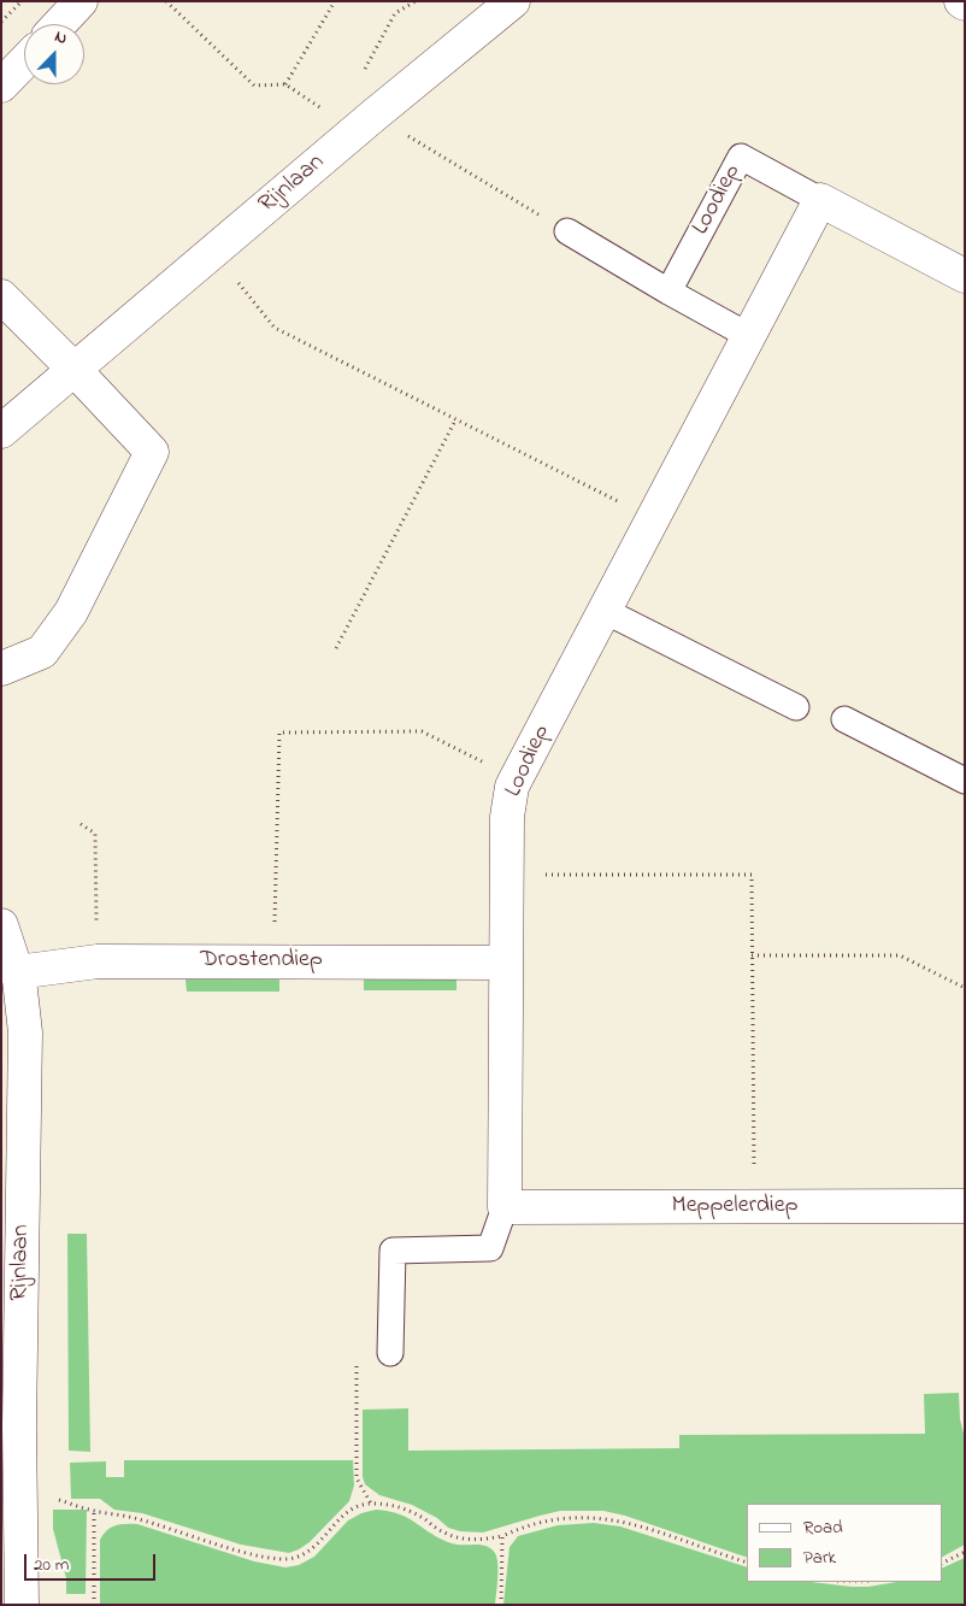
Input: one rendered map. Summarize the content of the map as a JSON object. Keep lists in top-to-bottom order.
{
  "streets": {
    "street": [
      "Rijnlaan",
      "Loodiep",
      "Drostendiep",
      "Meppelerdiep"
    ]
  },
  "crossings": [
    ["Rijnlaan", "Drostendiep"],
    ["Loodiep", "Drostendiep"]
  ],
  "legend": ["Road", "Park"],
  "scale_bar": "20 m",
  "north": "top"
}
